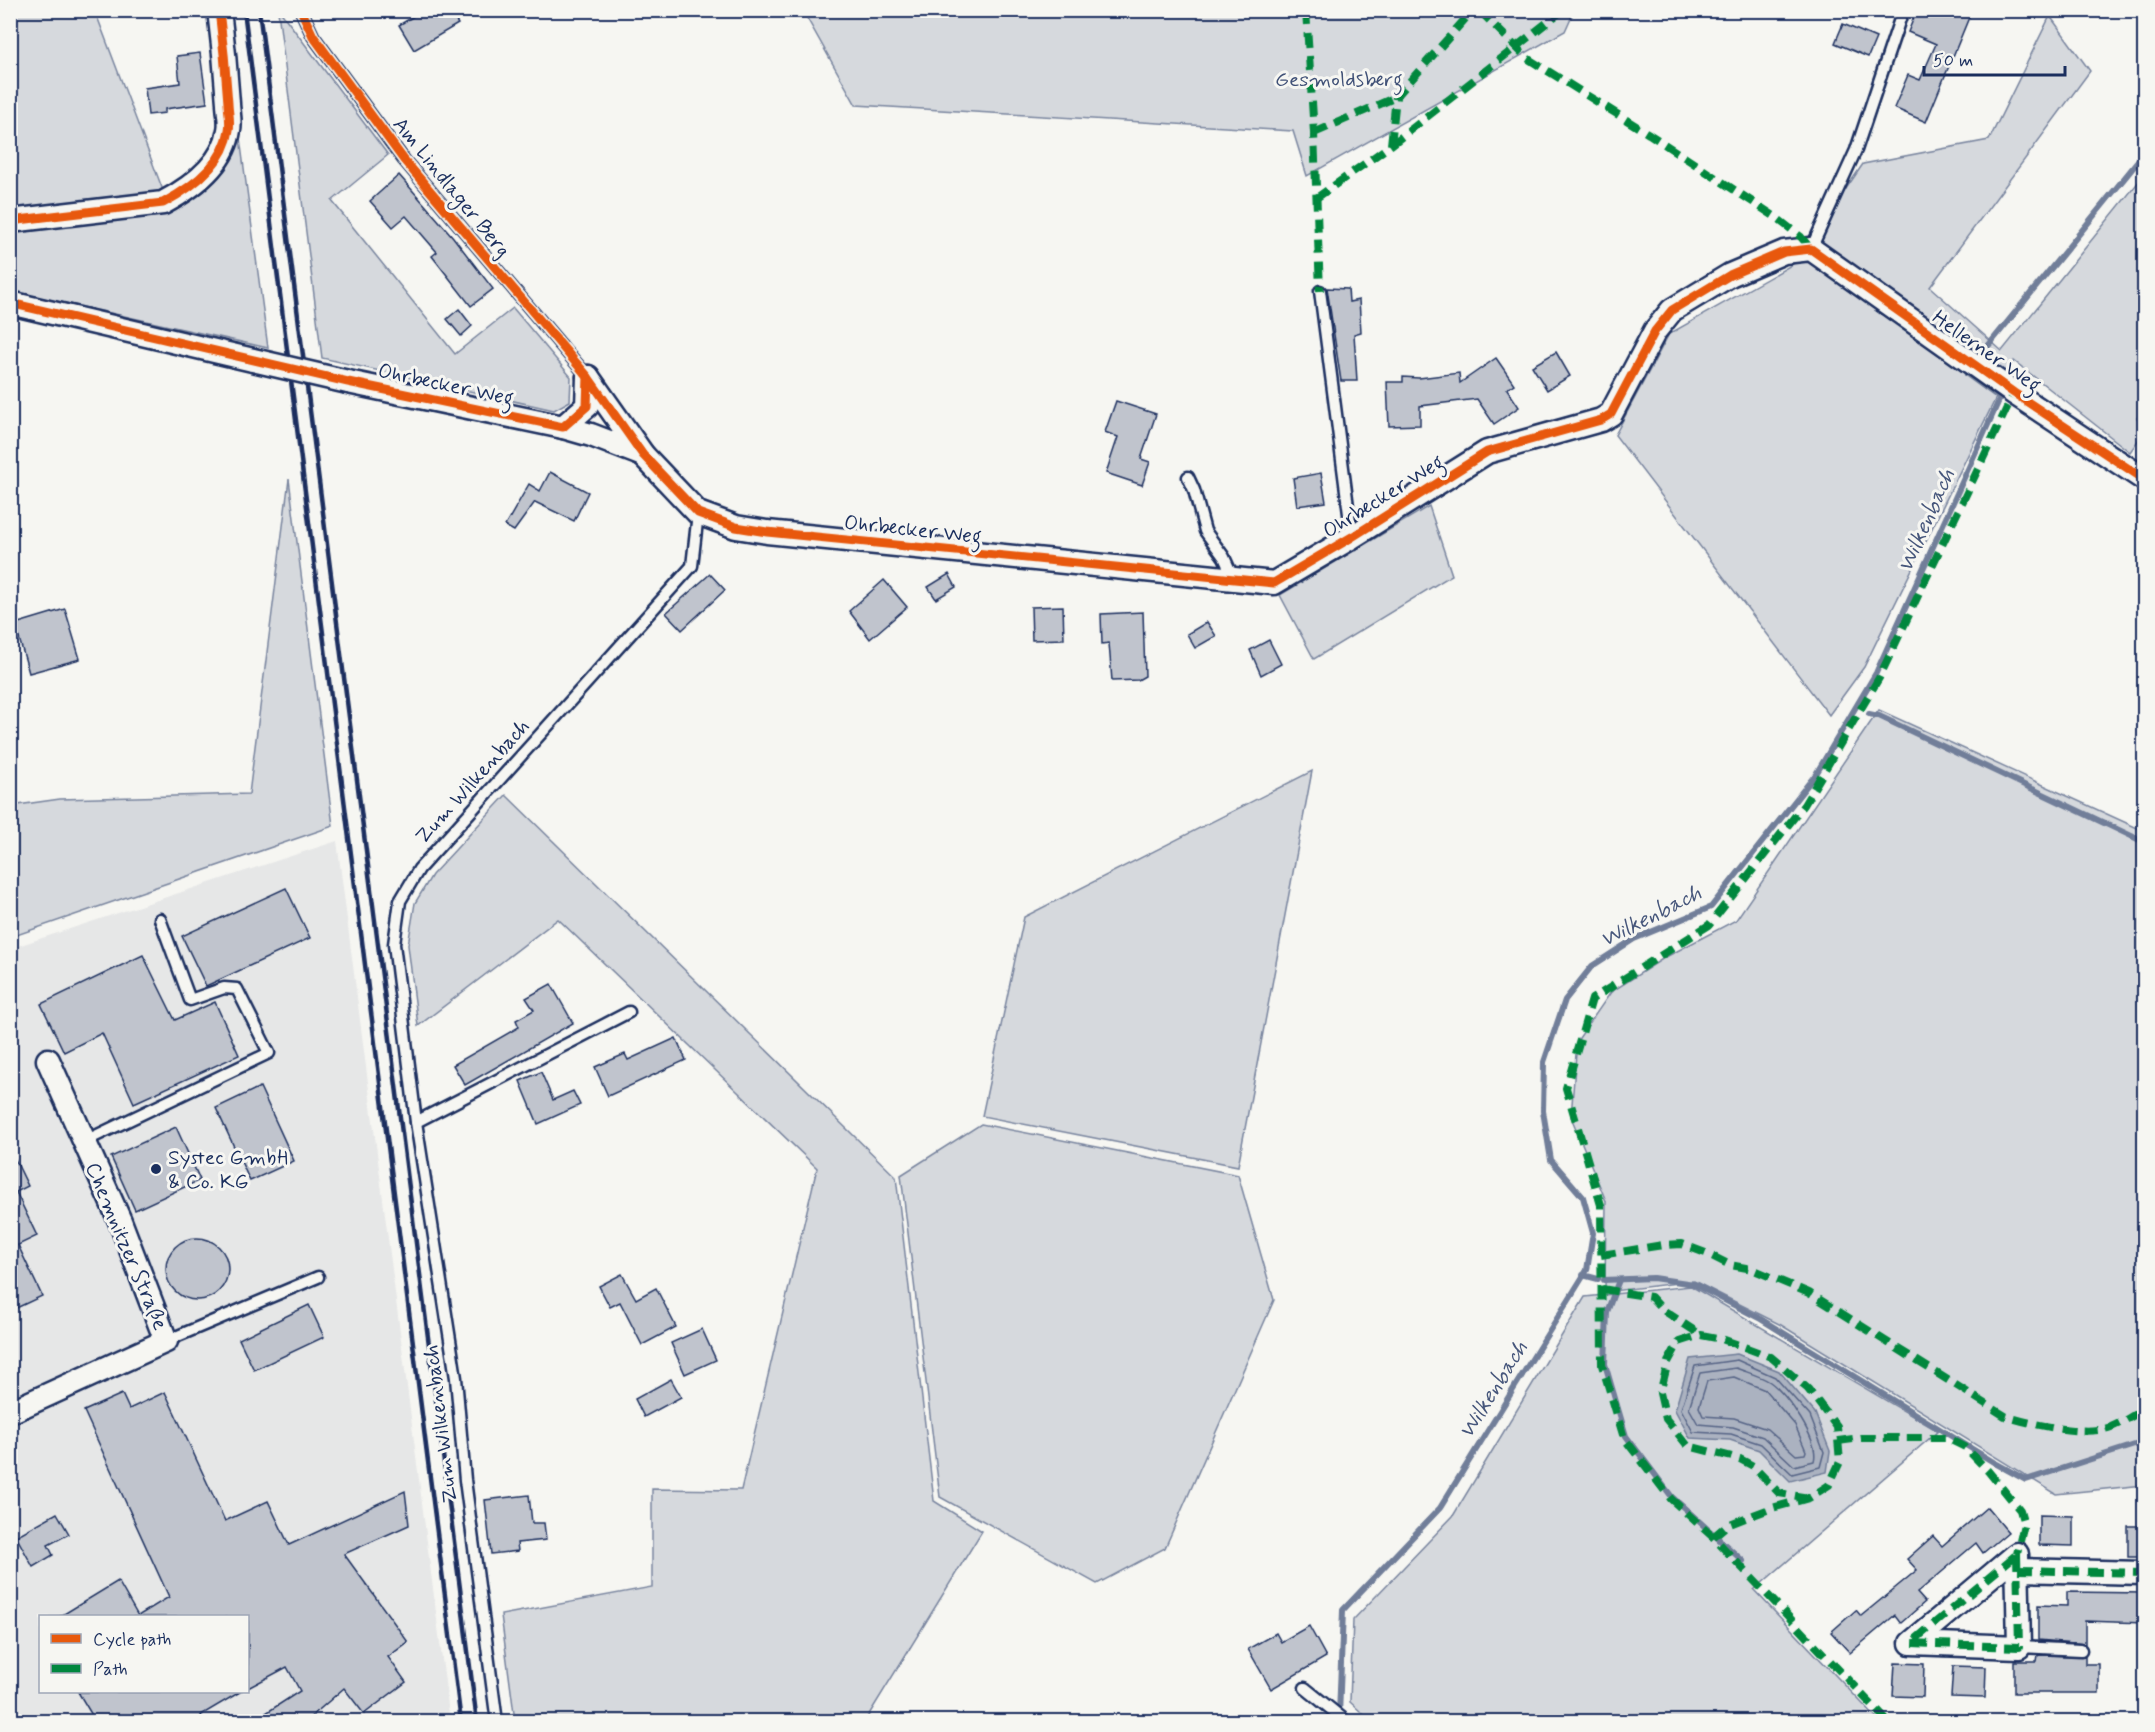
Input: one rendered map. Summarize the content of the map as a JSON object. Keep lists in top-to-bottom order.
{
  "streets": {
    "street": ["Hellerner Weg", "Ohrbecker Weg", "Chemnitzer Straße"],
    "lane": ["Am Lindlager Berg", "Zum Wilkenbach"]
  },
  "crossings": [
    ["Am Lindlager Berg", "Ohrbecker Weg"],
    ["Hellerner Weg", "Ohrbecker Weg"],
    ["Ohrbecker Weg", "Zum Wilkenbach"]
  ],
  "water": ["Wilkenbach"],
  "parks": ["Gesmoldsberg"],
  "places": ["Systec GmbH & Co. KG"],
  "legend": ["Cycle path", "Path"],
  "scale_bar": "50 m"
}
